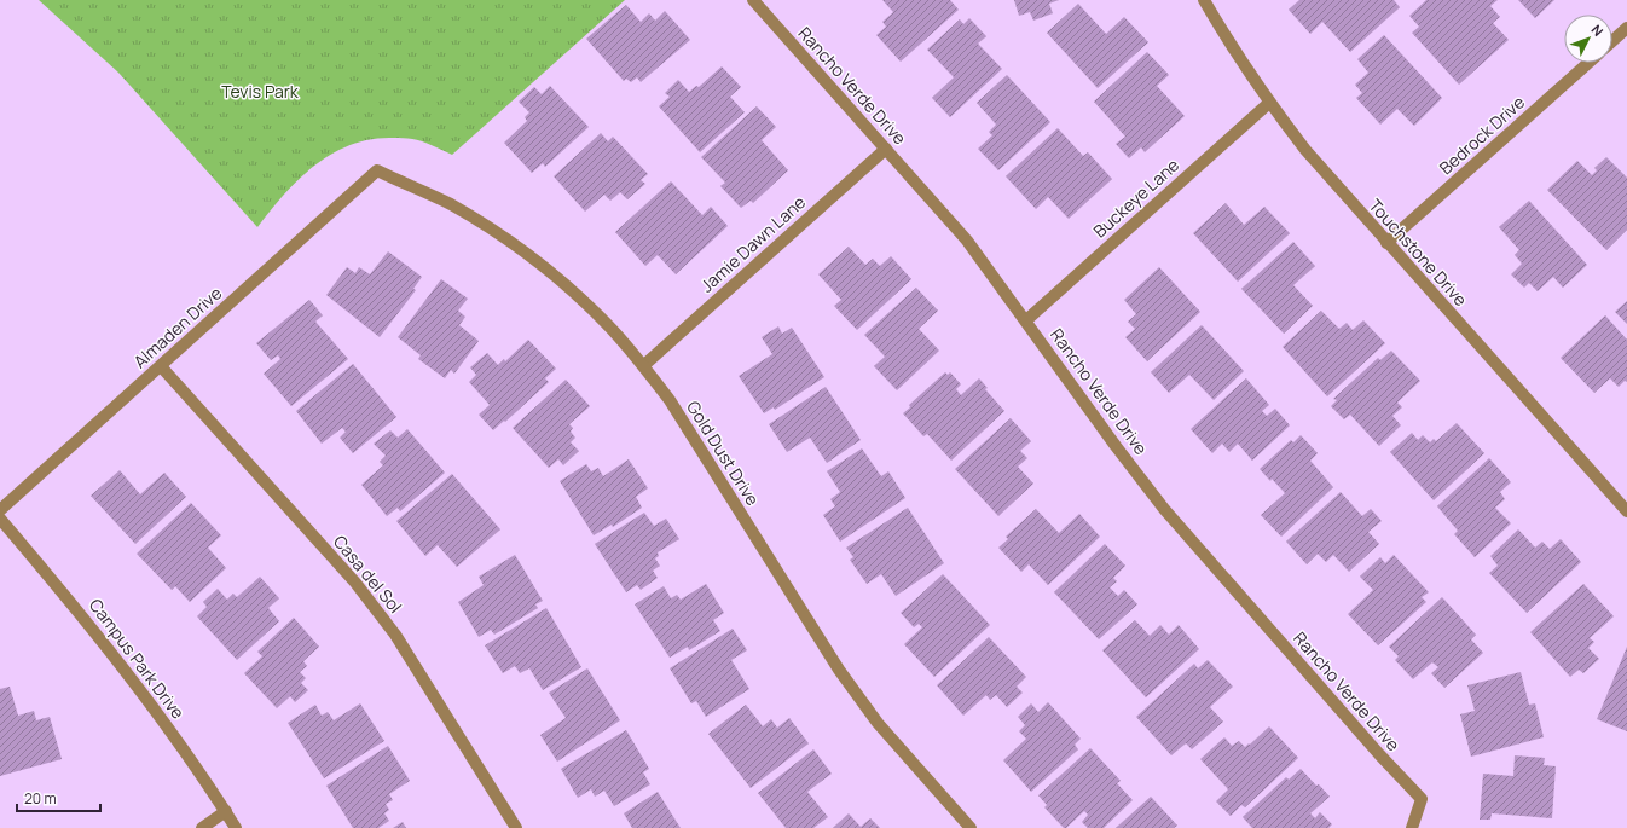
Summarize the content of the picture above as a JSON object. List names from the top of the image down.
{
  "streets": {
    "street": [
      "Rancho Verde Drive",
      "Bedrock Drive",
      "Buckeye Lane",
      "Jamie Dawn Lane",
      "Touchstone Drive",
      "Almaden Drive",
      "Gold Dust Drive",
      "Casa del Sol",
      "Campus Park Drive"
    ]
  },
  "crossings": [
    ["Rancho Verde Drive", "Buckeye Lane"],
    ["Rancho Verde Drive", "Jamie Dawn Lane"],
    ["Bedrock Drive", "Touchstone Drive"],
    ["Buckeye Lane", "Touchstone Drive"],
    ["Jamie Dawn Lane", "Gold Dust Drive"],
    ["Almaden Drive", "Gold Dust Drive"],
    ["Almaden Drive", "Casa del Sol"]
  ],
  "parks": ["Tevis Park"],
  "scale_bar": "20 m",
  "north": "top right"
}
